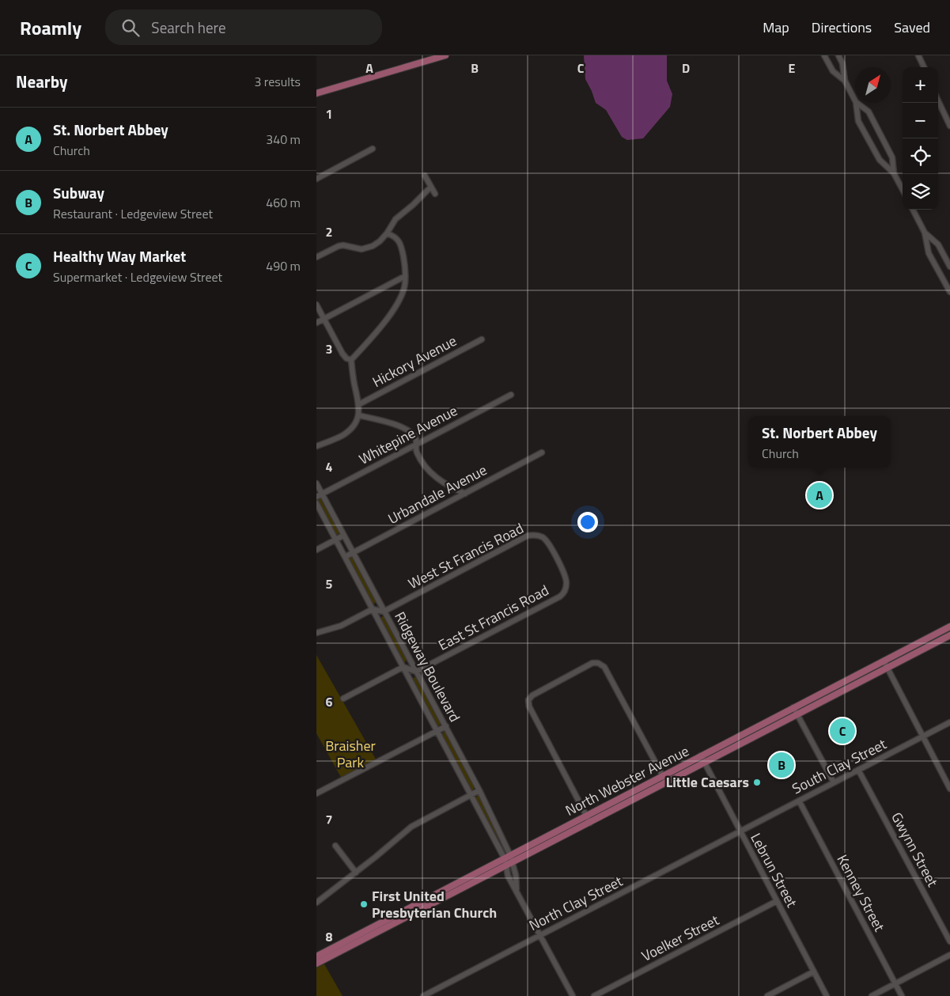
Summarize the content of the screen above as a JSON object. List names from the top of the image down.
{
  "streets": {
    "main road": ["North Webster Avenue"],
    "street": [
      "Hickory Avenue",
      "Whitepine Avenue",
      "Urbandale Avenue",
      "West St Francis Road",
      "East St Francis Road",
      "Ridgeway Boulevard",
      "South Clay Street",
      "Gwynn Street",
      "Lebrun Street",
      "Kenney Street",
      "North Clay Street",
      "Voelker Street"
    ]
  },
  "crossings": [
    ["Whitepine Avenue", "Ridgeway Boulevard"],
    ["Urbandale Avenue", "Ridgeway Boulevard"],
    ["West St Francis Road", "East St Francis Road"],
    ["West St Francis Road", "Ridgeway Boulevard"],
    ["East St Francis Road", "Ridgeway Boulevard"],
    ["Ridgeway Boulevard", "North Webster Avenue"],
    ["Ridgeway Boulevard", "North Clay Street"],
    ["South Clay Street", "Gwynn Street"],
    ["South Clay Street", "Lebrun Street"],
    ["South Clay Street", "Kenney Street"],
    ["South Clay Street", "North Clay Street"],
    ["North Webster Avenue", "Lebrun Street"],
    ["Lebrun Street", "North Clay Street"],
    ["Lebrun Street", "Voelker Street"]
  ],
  "parks": ["Braisher Park"],
  "places": ["Little Caesars", "First United Presbyterian Church"],
  "north": "top right",
  "page": {
    "header": "Roamly",
    "search": "Search here",
    "nav": ["Map", "Directions", "Saved"],
    "heading": ["Nearby", "3 results"],
    "map_buttons": ["+", "−"],
    "list": [
      {
        "mark": "A",
        "name": "St. Norbert Abbey",
        "note": "Church",
        "value": "340 m"
      },
      {
        "mark": "B",
        "name": "Subway",
        "note": "Restaurant · Ledgeview Street",
        "value": "460 m"
      },
      {
        "mark": "C",
        "name": "Healthy Way Market",
        "note": "Supermarket · Ledgeview Street",
        "value": "490 m"
      }
    ],
    "popup": ["St. Norbert Abbey", "Church"],
    "pins": ["A", "C", "B"]
  },
  "grid": {
    "columns": [
      "A",
      "B",
      "C",
      "D",
      "E"
    ],
    "rows": [
      "1",
      "2",
      "3",
      "4",
      "5",
      "6",
      "7",
      "8"
    ]
  }
}
